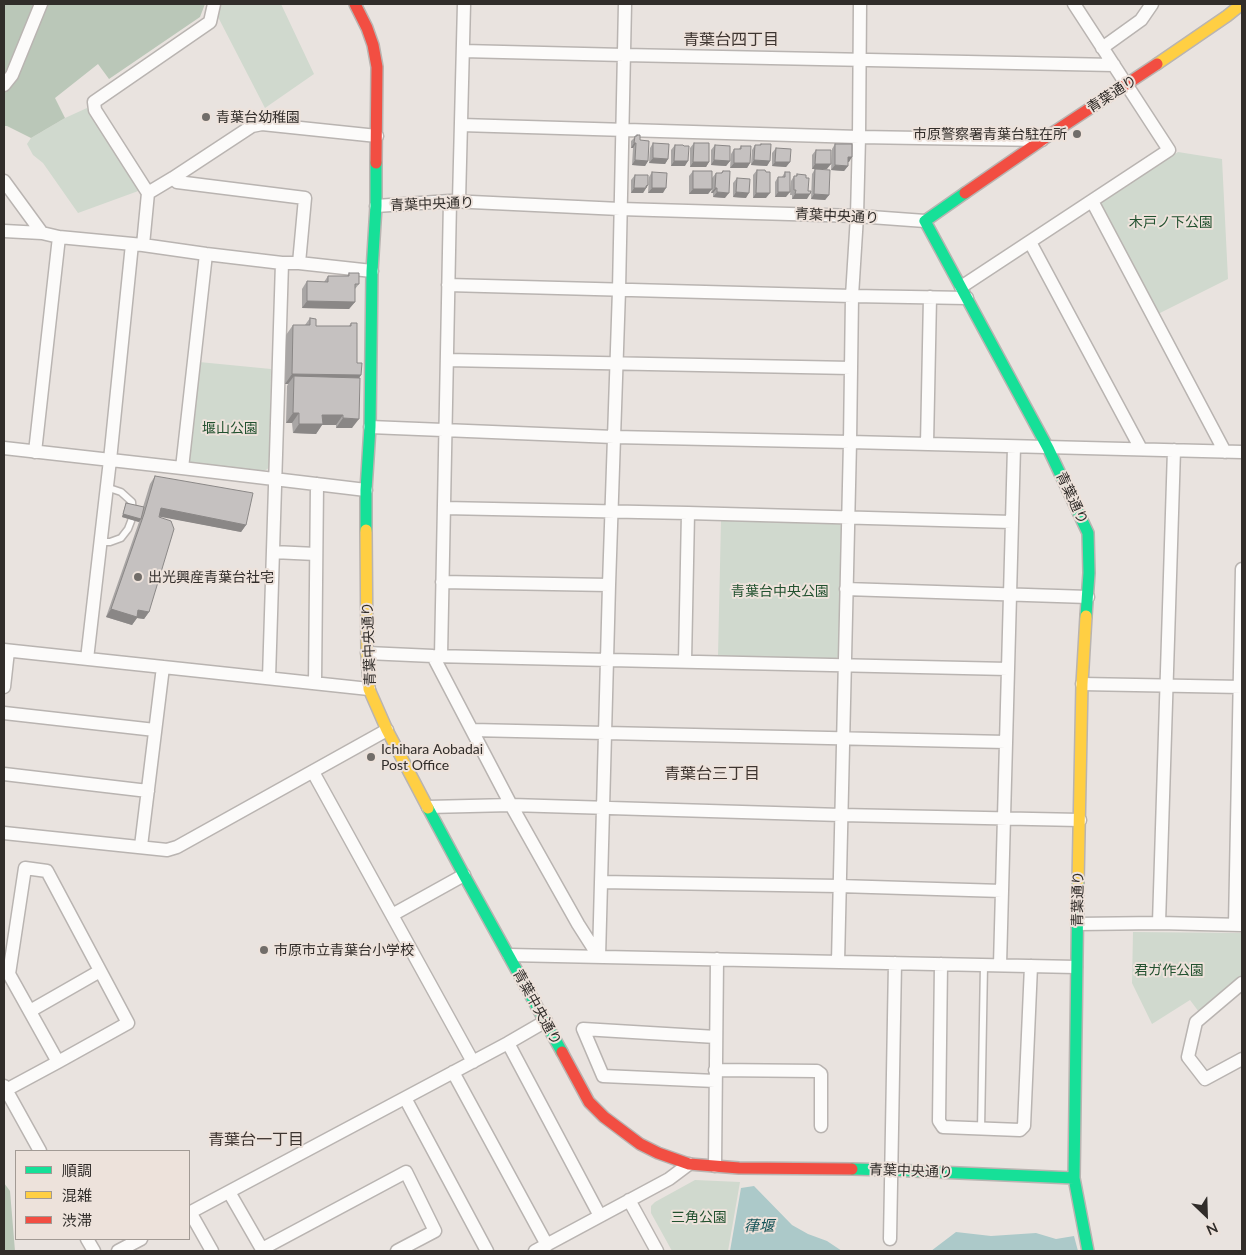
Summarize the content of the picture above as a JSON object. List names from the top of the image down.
{
  "streets": {
    "street": ["青葉通り", "青葉中央通り"]
  },
  "crossings": [
    ["青葉通り", "青葉中央通り"]
  ],
  "districts": ["青葉台四丁目", "青葉台三丁目", "青葉台一丁目"],
  "water": ["葎堰"],
  "parks": [
    "木戸ノ下公園",
    "堰山公園",
    "青葉台中央公園",
    "君ガ作公園",
    "三角公園"
  ],
  "places": [
    "青葉台幼稚園",
    "市原警察署青葉台駐在所",
    "出光興産青葉台社宅",
    "Ichihara Aobadai Post Office",
    "市原市立青葉台小学校"
  ],
  "legend": ["順調", "混雑", "渋滞"],
  "north": "bottom right"
}
